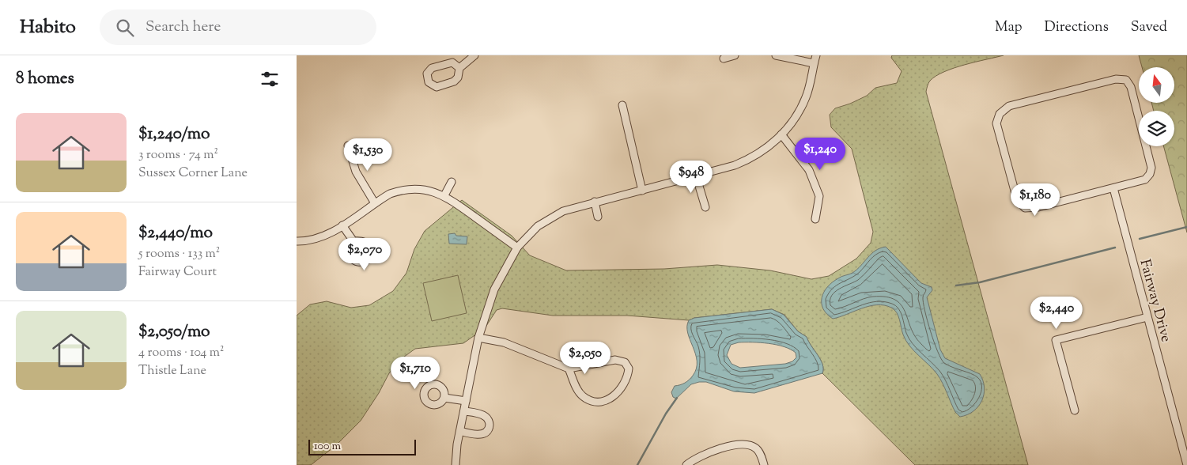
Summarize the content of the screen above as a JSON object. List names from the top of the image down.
{
  "streets": {
    "street": ["Fairway Drive"]
  },
  "scale_bar": "100 m",
  "north": "top",
  "page": {
    "header": "Habito",
    "search": "Search here",
    "nav": ["Map", "Directions", "Saved"],
    "heading": "8 homes",
    "list": [
      {
        "name": "$1,240/mo",
        "note": "3 rooms · 74 m² · Sussex Corner Lane"
      },
      {
        "name": "$2,440/mo",
        "note": "5 rooms · 133 m² · Fairway Court"
      },
      {
        "name": "$2,050/mo",
        "note": "4 rooms · 104 m² · Thistle Lane"
      }
    ],
    "price": [
      "$1,240",
      "$1,530",
      "$948",
      "$1,180",
      "$2,070",
      "$2,440",
      "$2,050",
      "$1,710"
    ],
    "scale": "100 m"
  }
}
